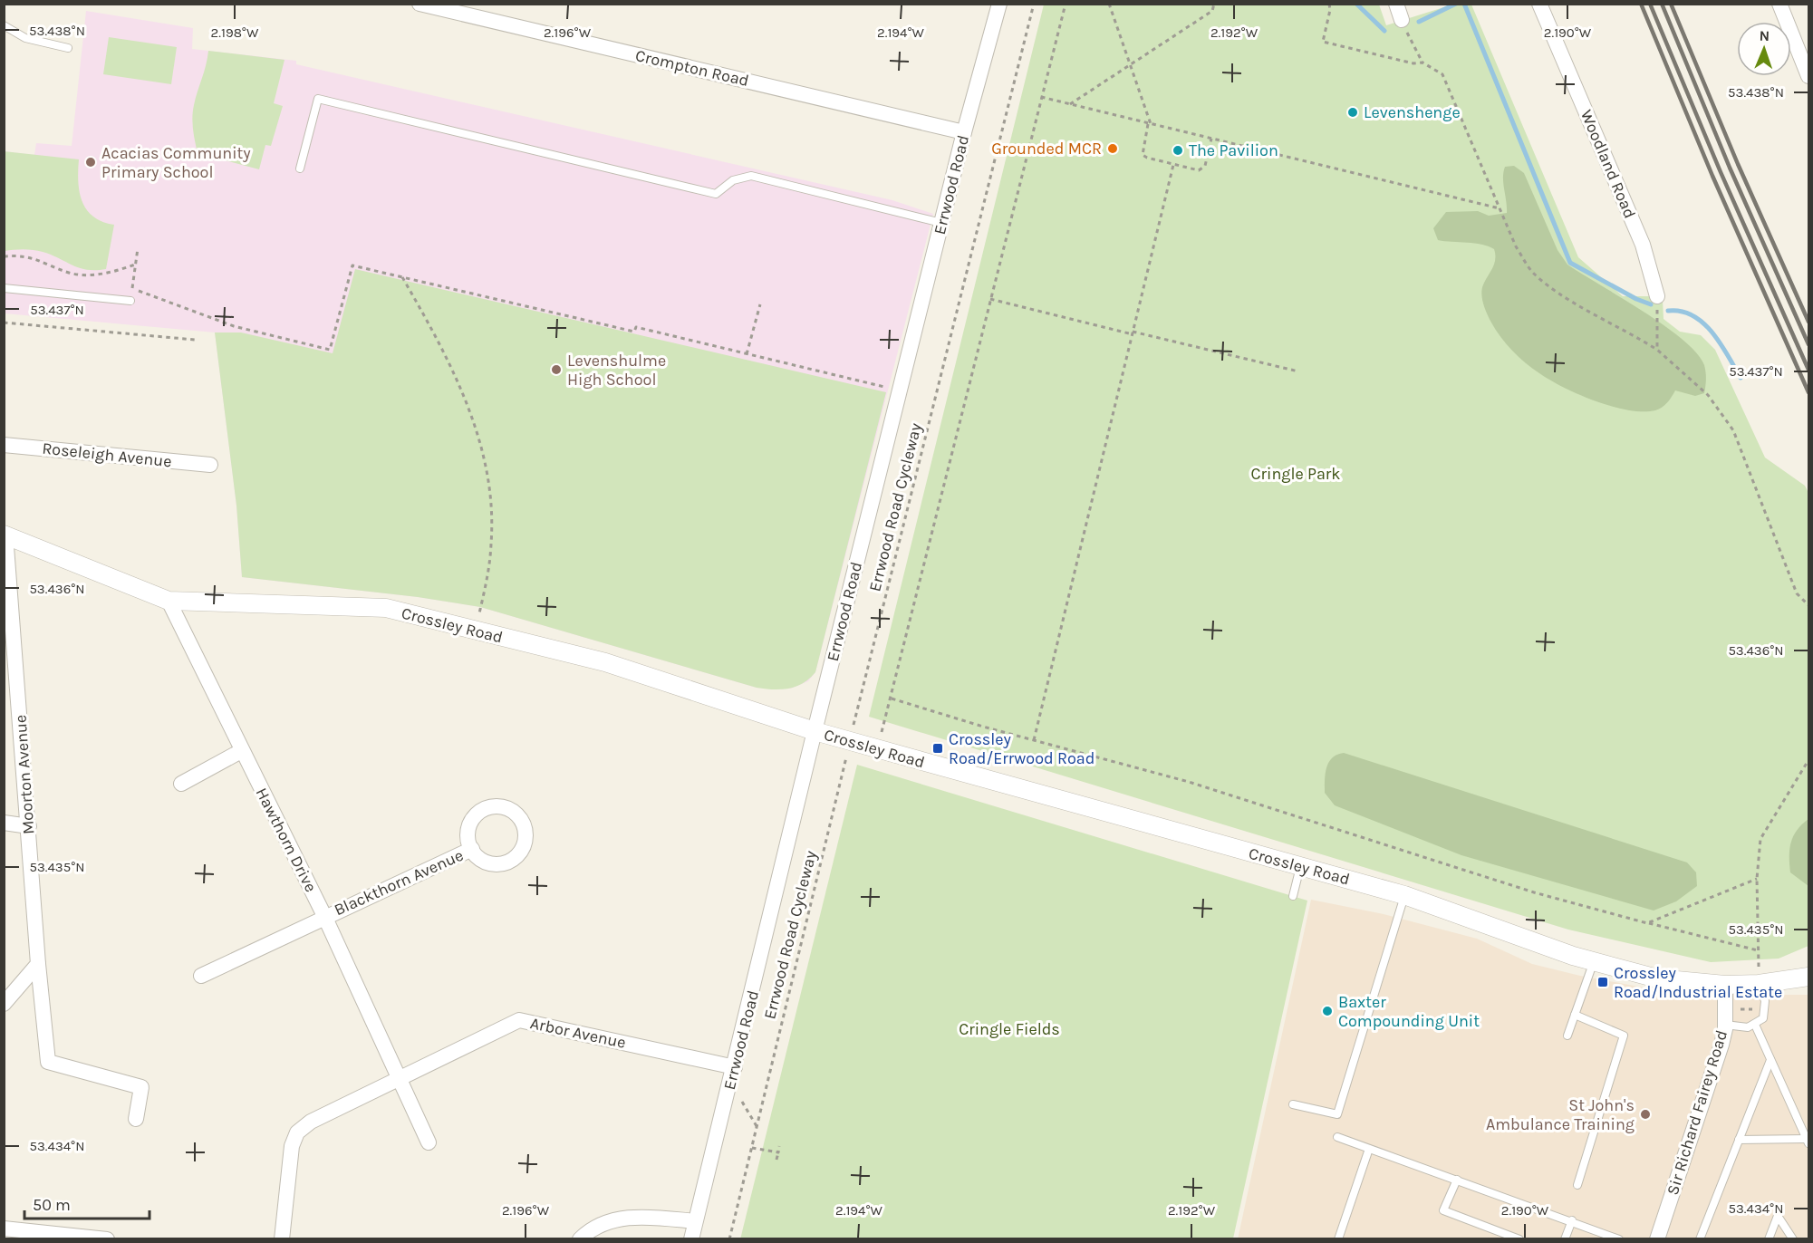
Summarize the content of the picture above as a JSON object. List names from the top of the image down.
{
  "streets": {
    "street": [
      "Crompton Road",
      "Woodland Road",
      "Errwood Road",
      "Roseleigh Avenue",
      "Crossley Road",
      "Moorton Avenue",
      "Hawthorn Drive",
      "Blackthorn Avenue",
      "Arbor Avenue",
      "Sir Richard Fairey Road"
    ],
    "path": ["Errwood Road Cycleway"]
  },
  "crossings": [
    ["Crompton Road", "Errwood Road"],
    ["Errwood Road", "Crossley Road"],
    ["Errwood Road", "Arbor Avenue"],
    ["Errwood Road Cycleway", "Crossley Road"],
    ["Crossley Road", "Moorton Avenue"],
    ["Crossley Road", "Hawthorn Drive"],
    ["Crossley Road", "Sir Richard Fairey Road"],
    ["Hawthorn Drive", "Blackthorn Avenue"],
    ["Hawthorn Drive", "Arbor Avenue"]
  ],
  "parks": ["Cringle Park", "Cringle Fields"],
  "places": {
    "other": [
      "Levenshenge",
      "Grounded MCR",
      "The Pavilion",
      "Acacias Community Primary School",
      "Levenshulme High School",
      "Baxter Compounding Unit",
      "St John's Ambulance Training"
    ],
    "transit": ["Crossley Road/Errwood Road", "Crossley Road/Industrial Estate"]
  },
  "scale_bar": "50 m",
  "north": "top",
  "coordinates": [
    "53.438°N",
    "2.198°W",
    "2.196°W",
    "2.194°W",
    "2.192°W",
    "2.190°W",
    "53.437°N",
    "53.436°N",
    "53.435°N",
    "53.434°N"
  ]
}
